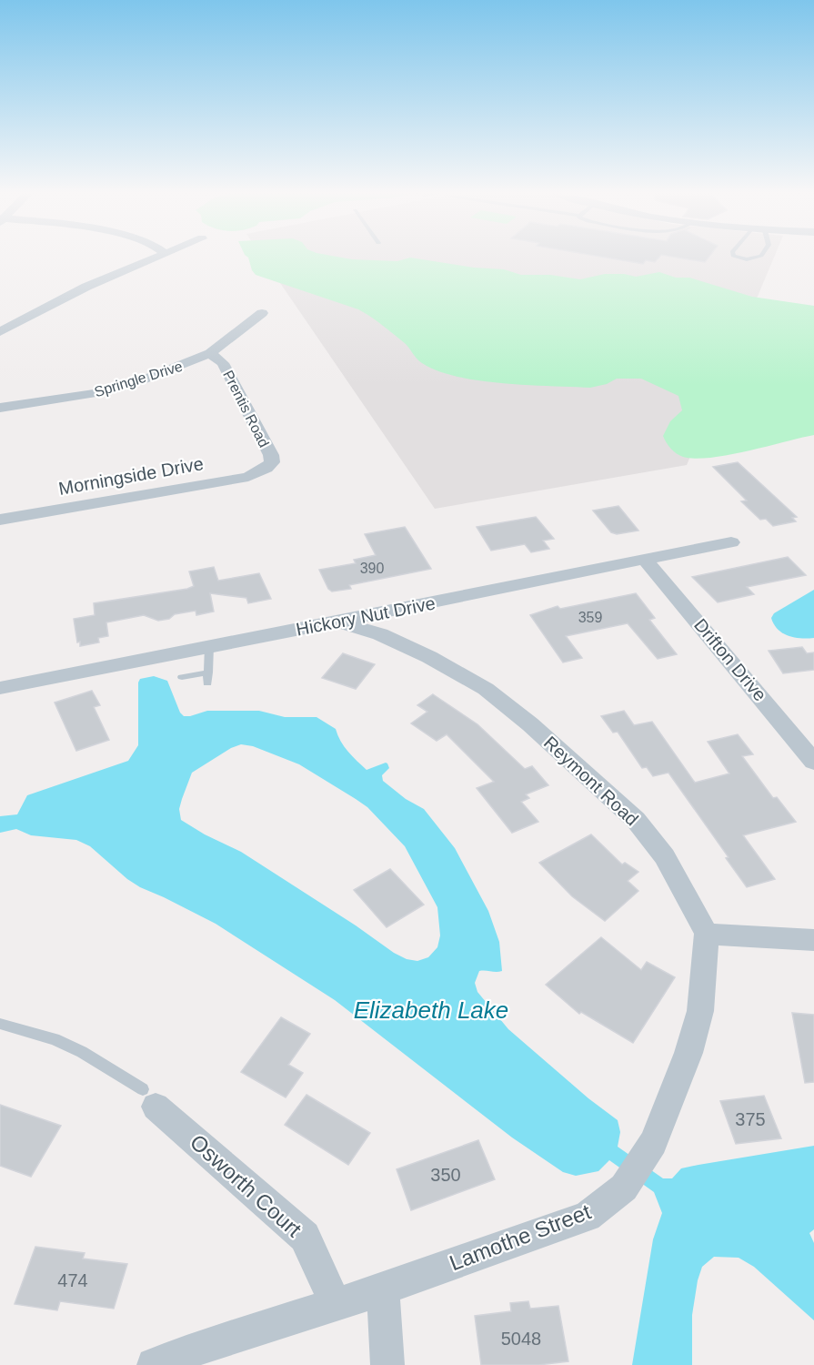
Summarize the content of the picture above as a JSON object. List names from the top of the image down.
{
  "streets": {
    "street": [
      "Springle Drive",
      "Prentis Road",
      "Morningside Drive",
      "Hickory Nut Drive",
      "Drifton Drive",
      "Reymont Road",
      "Osworth Court",
      "Lamothe Street"
    ]
  },
  "crossings": [
    ["Springle Drive", "Prentis Road"],
    ["Prentis Road", "Morningside Drive"],
    ["Hickory Nut Drive", "Drifton Drive"],
    ["Hickory Nut Drive", "Reymont Road"],
    ["Reymont Road", "Lamothe Street"],
    ["Osworth Court", "Lamothe Street"]
  ],
  "water": ["Elizabeth Lake"],
  "house_numbers": [
    "390",
    "359",
    "375",
    "350",
    "474",
    "5048"
  ]
}
